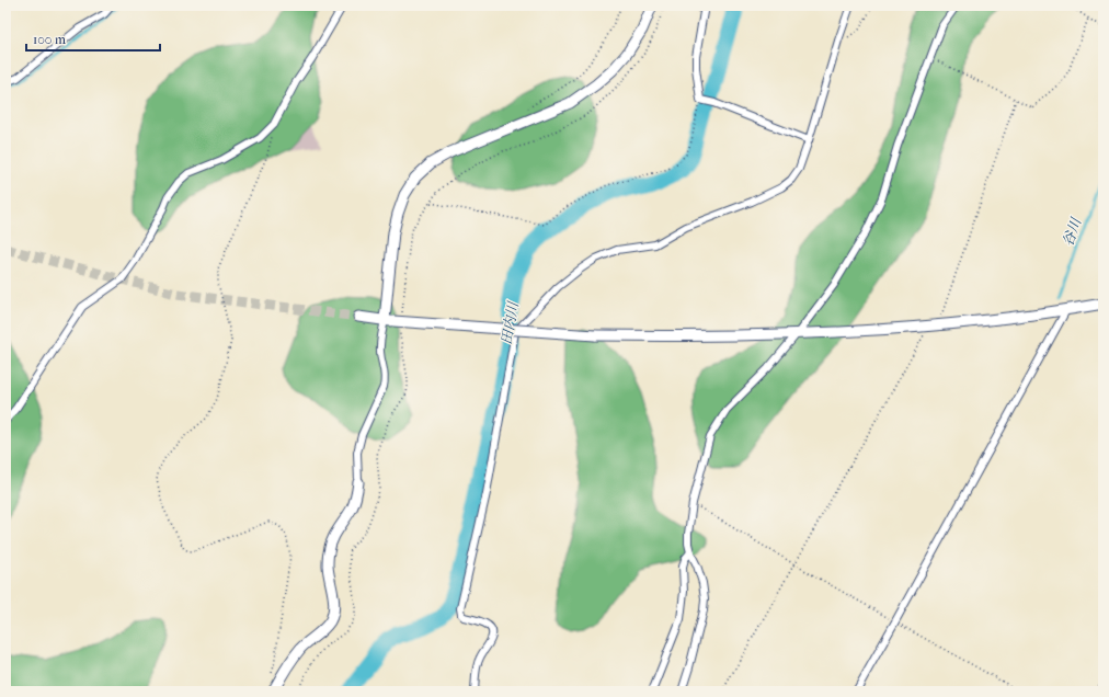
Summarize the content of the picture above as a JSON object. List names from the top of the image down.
{
  "water": ["谷川", "田内川"],
  "scale_bar": "100 m"
}
